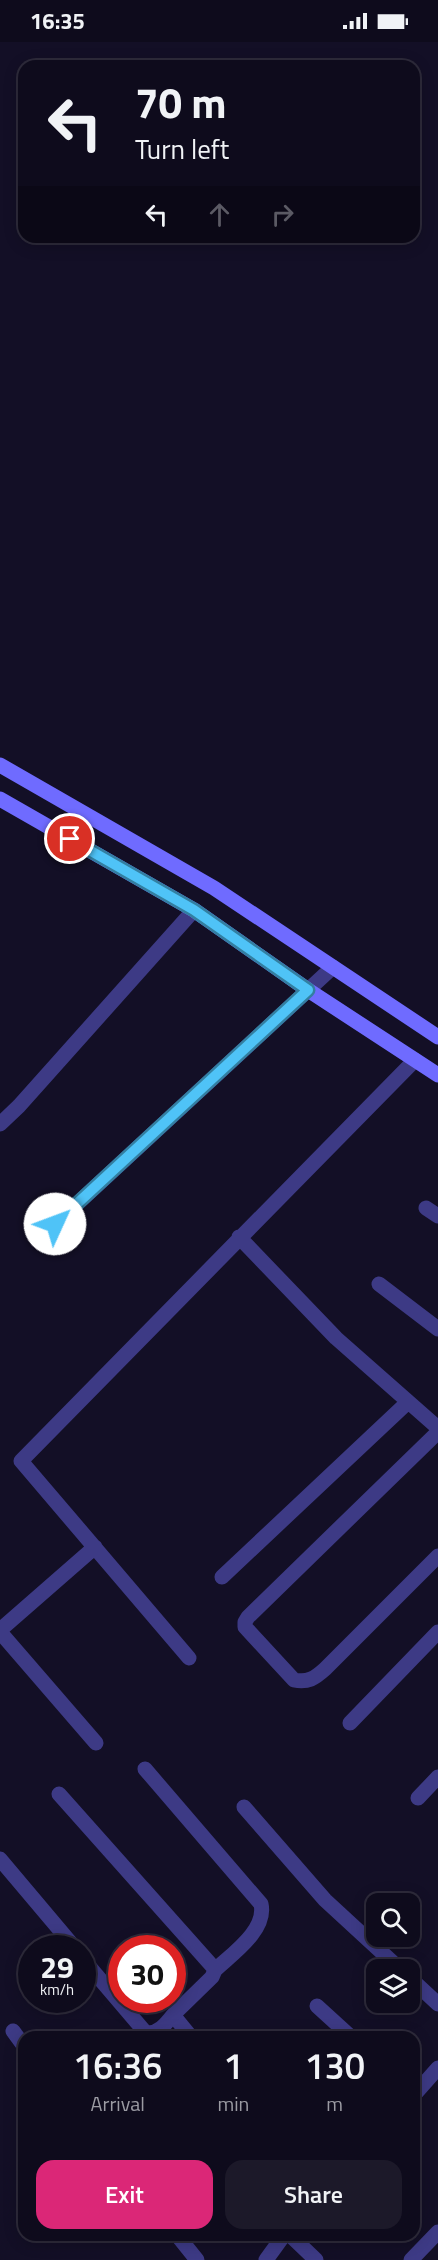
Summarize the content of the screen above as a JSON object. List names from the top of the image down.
{
  "page": {
    "status": "16:35",
    "turn": ["70 m", "Turn left"],
    "speed": "29 km/h",
    "limit": "30",
    "eta": [
      "16:36",
      "Arrival",
      "1",
      "min",
      "130",
      "m"
    ],
    "buttons": ["Exit", "Share"]
  }
}
